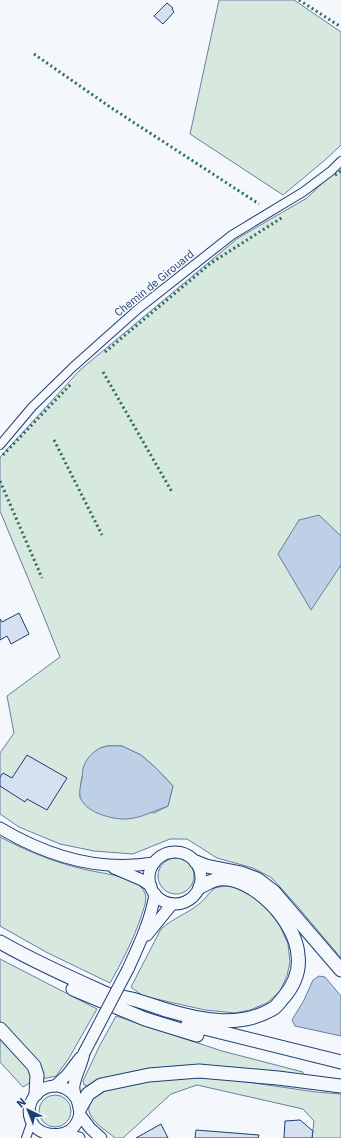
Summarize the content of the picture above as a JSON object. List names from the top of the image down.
{
  "streets": {
    "street": ["Chemin de Girouard"]
  },
  "north": "top left"
}
